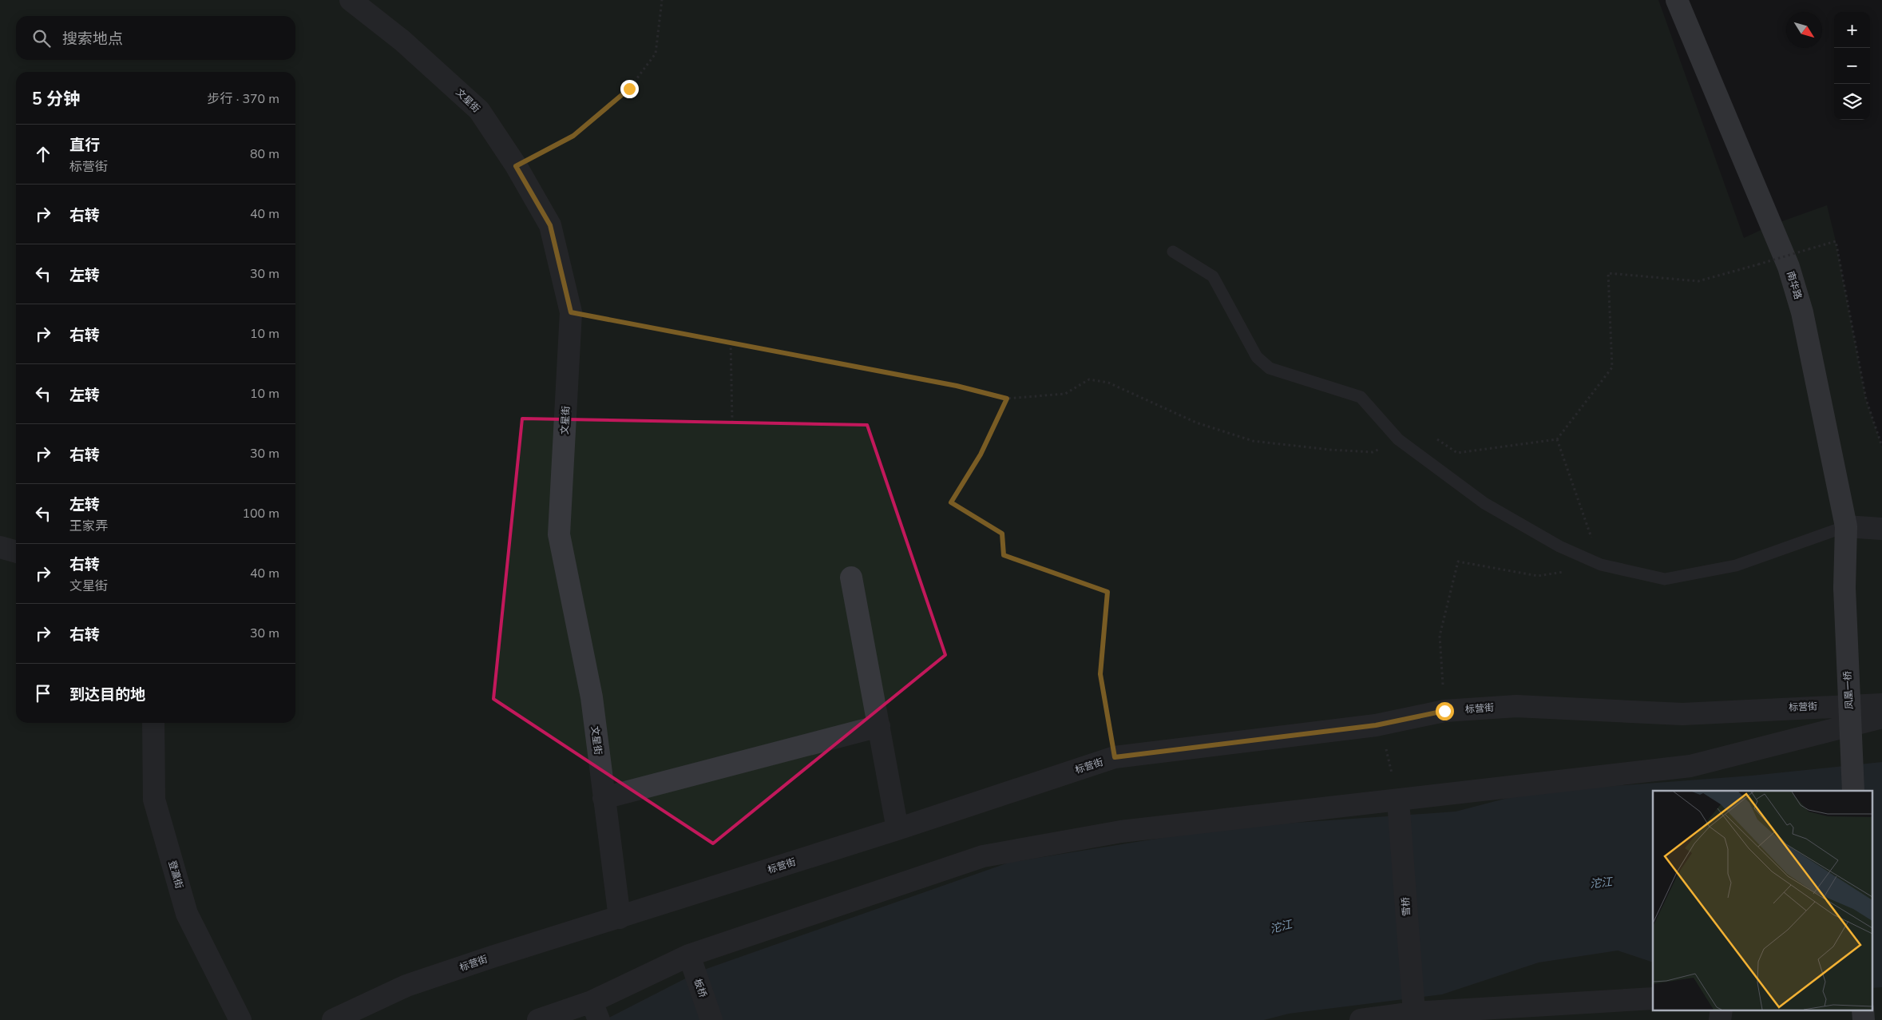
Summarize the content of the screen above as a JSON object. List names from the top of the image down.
{
  "streets": {
    "main road": ["南华路", "凤凰一桥"],
    "street": [
      "文星街",
      "标营街",
      "登瀛街",
      "雪桥",
      "板桥"
    ]
  },
  "crossings": [
    ["文星街", "标营街"],
    ["南华路", "凤凰一桥"]
  ],
  "water": ["沱江"],
  "north": "bottom right",
  "page": {
    "map_buttons": ["+", "−"],
    "search": "搜索地点",
    "heading": ["5 分钟", "步行 · 370 m"],
    "list": [
      ["直行", "标营街", "80 m"],
      ["右转", "40 m"],
      ["左转", "30 m"],
      ["右转", "10 m"],
      ["左转", "10 m"],
      ["右转", "30 m"],
      ["左转", "王家弄", "100 m"],
      ["右转", "文星街", "40 m"],
      ["右转", "30 m"],
      "到达目的地"
    ]
  }
}
